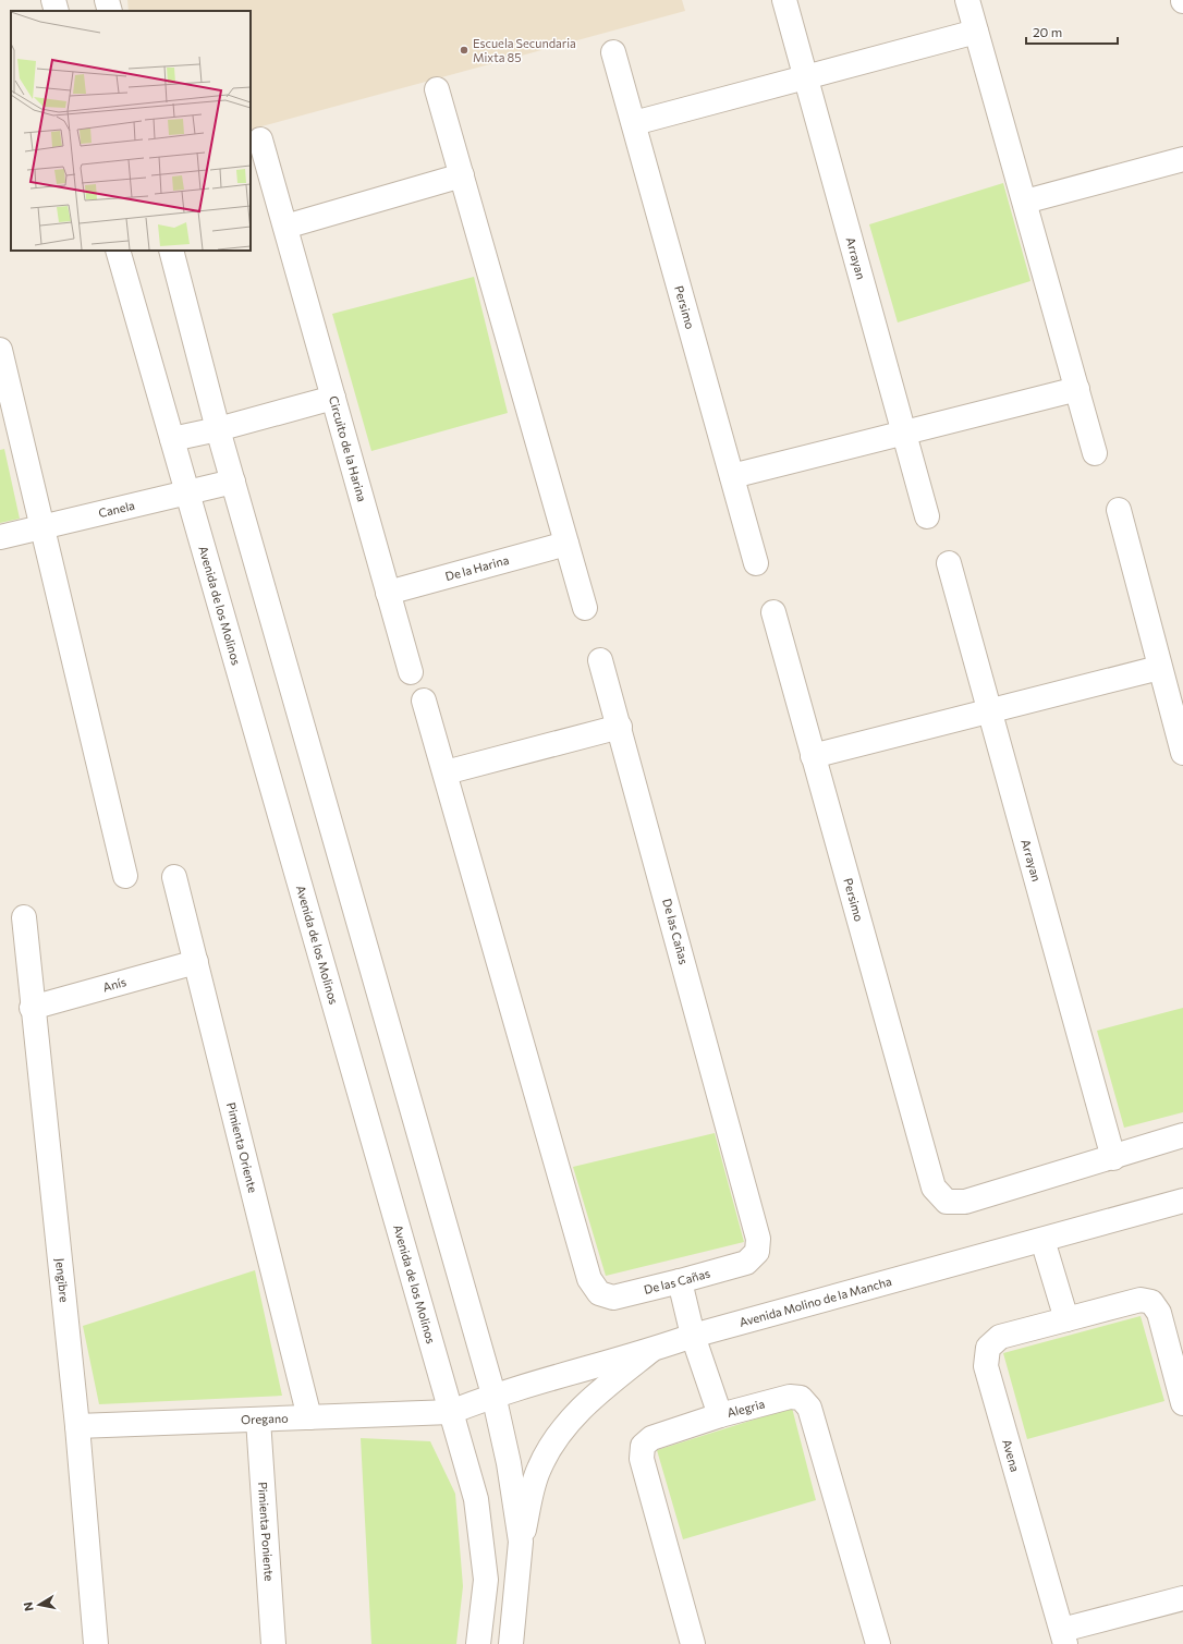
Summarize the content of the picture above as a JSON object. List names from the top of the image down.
{
  "streets": {
    "street": [
      "Arrayan",
      "Persimo",
      "Circuito de la Harina",
      "Canela",
      "De la Harina",
      "Avenida de los Molinos",
      "De las Cañas",
      "Anís",
      "Pimienta Oriente",
      "Jengibre",
      "Avenida Molino de la Mancha",
      "Alegria",
      "Oregano",
      "Avena",
      "Pimienta Poniente"
    ]
  },
  "crossings": [
    ["Arrayan", "Persimo"],
    ["Circuito de la Harina", "De la Harina"],
    ["Canela", "Avenida de los Molinos"],
    ["Avenida de los Molinos", "Avenida Molino de la Mancha"],
    ["Avenida de los Molinos", "Oregano"],
    ["Anís", "Pimienta Oriente"],
    ["Anís", "Jengibre"],
    ["Pimienta Oriente", "Oregano"],
    ["Jengibre", "Oregano"],
    ["Avenida Molino de la Mancha", "Oregano"],
    ["Oregano", "Pimienta Poniente"]
  ],
  "places": ["Escuela Secundaria Mixta 85"],
  "scale_bar": "20 m",
  "north": "left"
}
